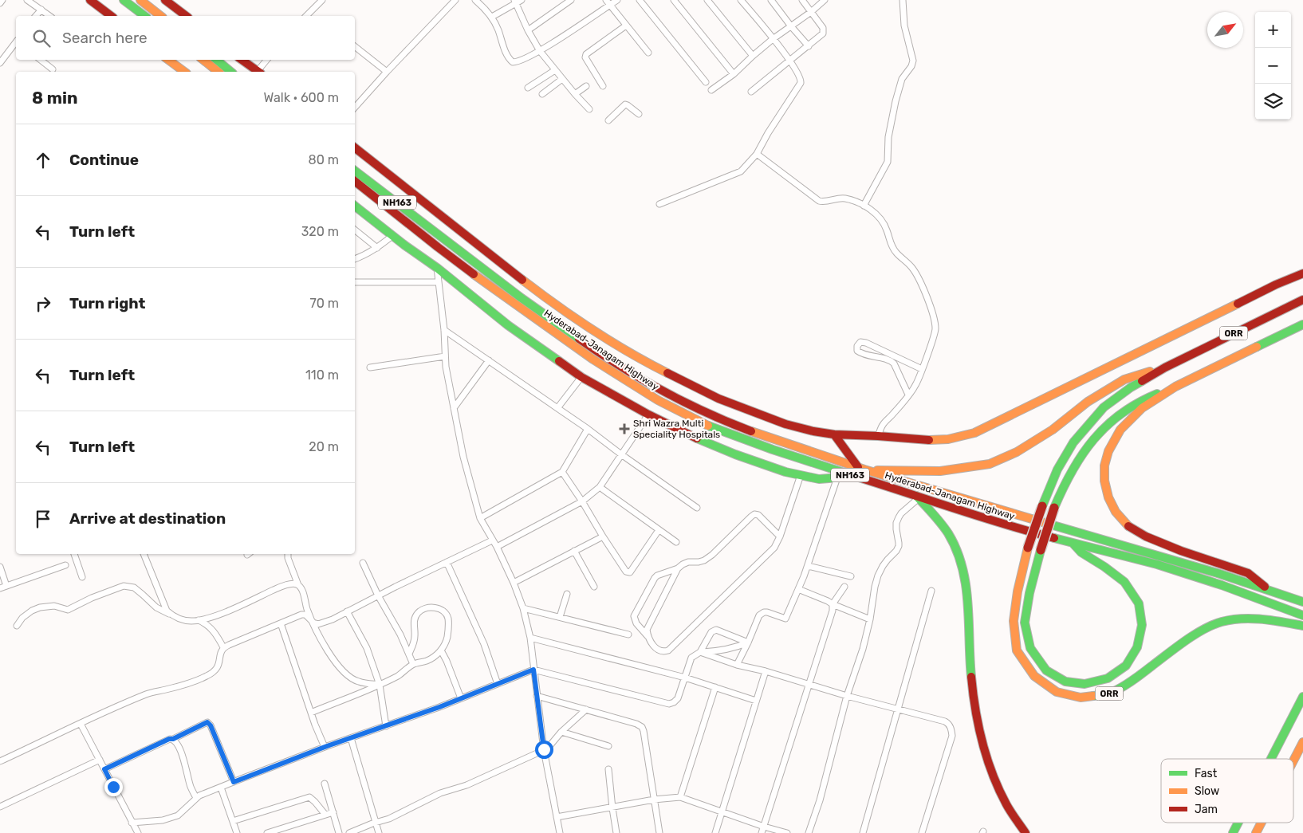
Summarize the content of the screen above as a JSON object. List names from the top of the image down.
{
  "streets": {
    "main road": ["NH163", "ORR", "Hyderabad-Janagam Highway"]
  },
  "crossings": [
    ["ORR", "Hyderabad-Janagam Highway"]
  ],
  "places": {
    "health": ["Shri Wazra Multi Speciality Hospitals"]
  },
  "legend": ["Fast", "Slow", "Jam"],
  "north": "top right",
  "page": {
    "map_buttons": ["+", "−"],
    "search": "Search here",
    "heading": ["8 min", "Walk · 600 m"],
    "list": [
      ["Continue", "80 m"],
      ["Turn left", "320 m"],
      ["Turn right", "70 m"],
      ["Turn left", "110 m"],
      ["Turn left", "20 m"],
      "Arrive at destination"
    ]
  }
}
